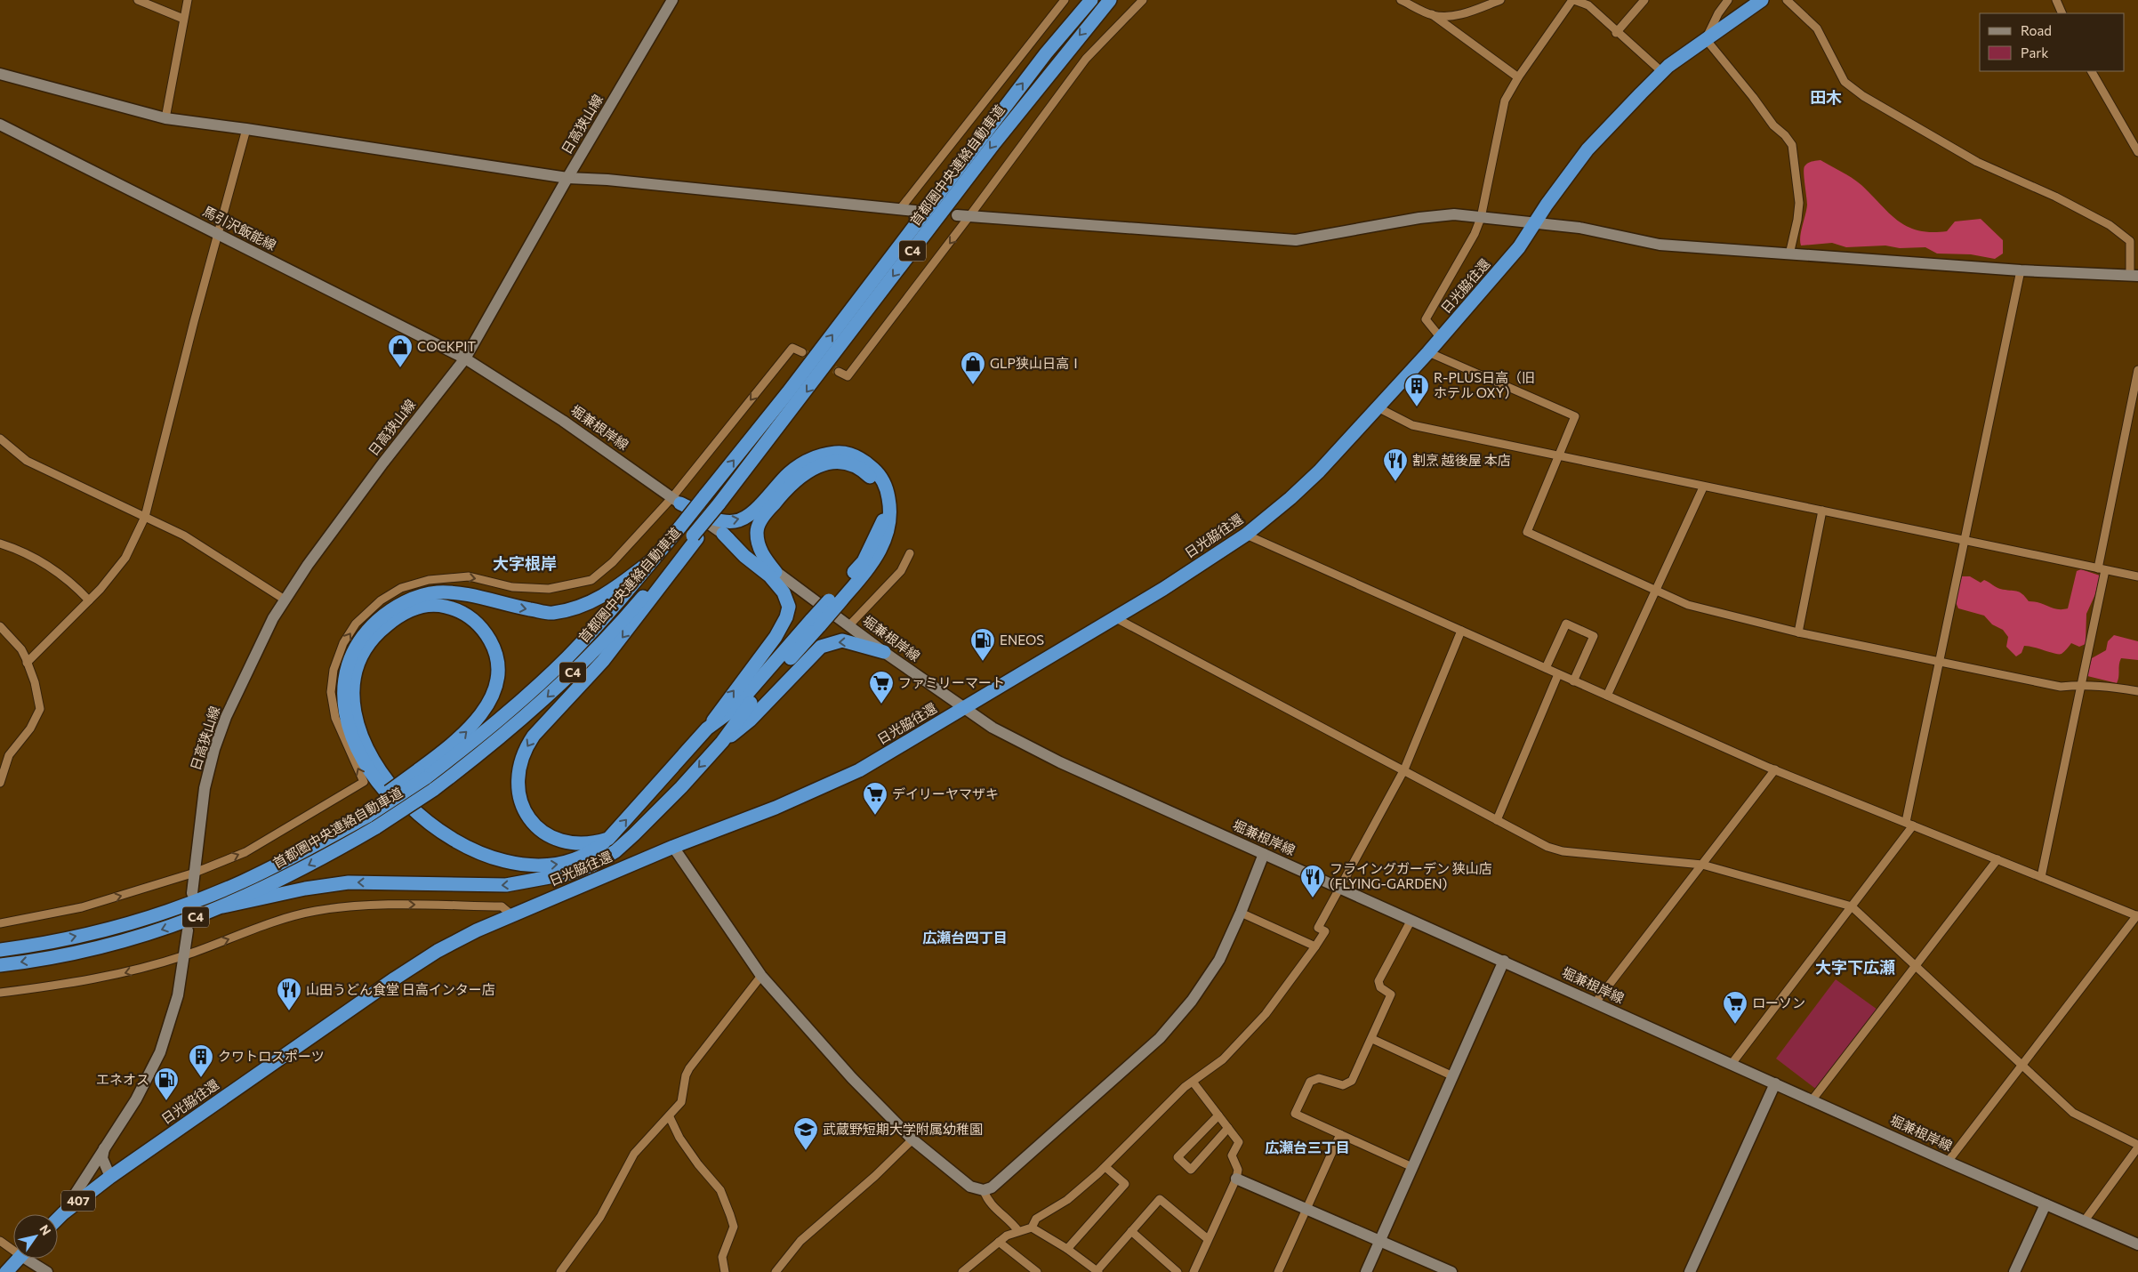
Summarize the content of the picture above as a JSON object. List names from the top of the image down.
{
  "streets": {
    "highway": [
      "首都圏中央連絡自動車道",
      "C4",
      "日光脇往還",
      "407"
    ],
    "street": ["日高狭山線", "馬引沢飯能線", "堀兼根岸線"]
  },
  "crossings": [
    ["日高狭山線", "馬引沢飯能線"],
    ["日高狭山線", "堀兼根岸線"],
    ["馬引沢飯能線", "堀兼根岸線"],
    ["日光脇往還", "堀兼根岸線"]
  ],
  "districts": [
    "田木",
    "大字根岸",
    "広瀬台四丁目",
    "大字下広瀬",
    "広瀬台三丁目"
  ],
  "places": {
    "shop": ["COCKPIT", "GLP狭山日高Ⅰ"],
    "building": ["R-PLUS日高（旧 ホテル OXY）", "クワトロスポーツ"],
    "restaurant": ["割烹 越後屋 本店", "フライングガーデン 狭山店 (FLYING-GARDEN)", "山田うどん食堂 日高インター店"],
    "fuel station": ["ENEOS", "エネオス"],
    "supermarket": ["ファミリーマート", "デイリーヤマザキ", "ローソン"],
    "school or university": ["武蔵野短期大学附属幼稚園"]
  },
  "legend": ["Road", "Park"],
  "north": "top right"
}
